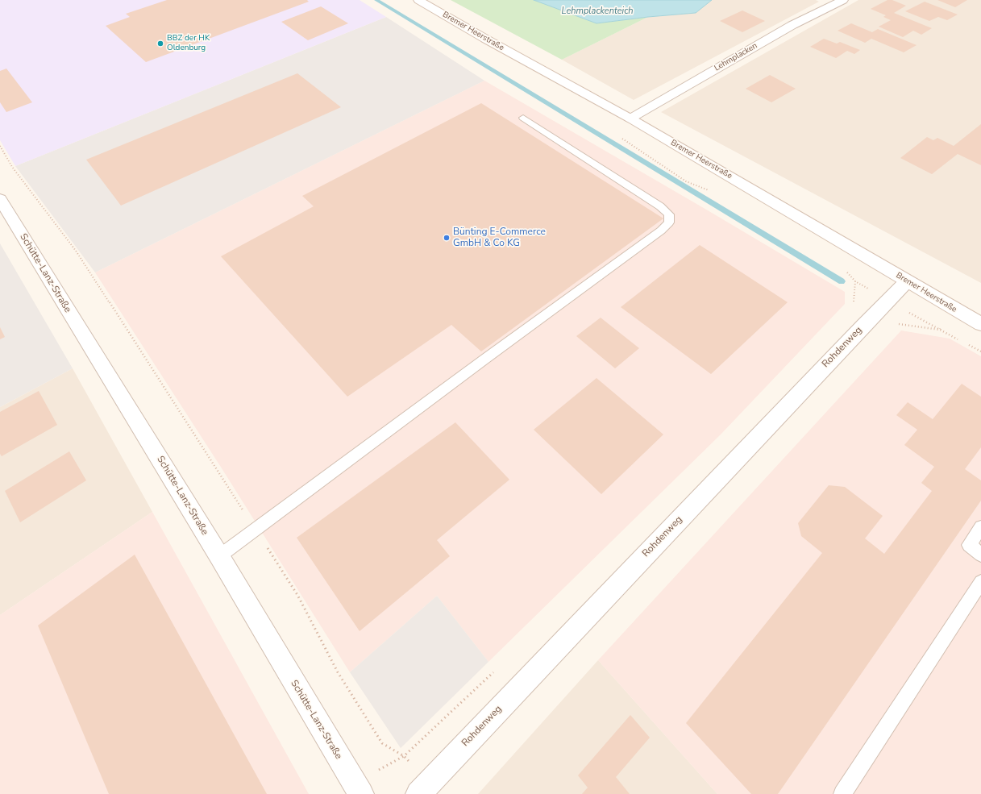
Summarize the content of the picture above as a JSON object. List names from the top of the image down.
{
  "streets": {
    "street": [
      "Bremer Heerstraße",
      "Lehmplacken",
      "Schütte-Lanz-Straße",
      "Rohdenweg"
    ]
  },
  "crossings": [
    ["Bremer Heerstraße", "Lehmplacken"],
    ["Bremer Heerstraße", "Rohdenweg"]
  ],
  "water": ["Lehmplackenteich"],
  "places": ["BBZ der HK Oldenburg", "Bünting E-Commerce GmbH & Co KG"]
}
